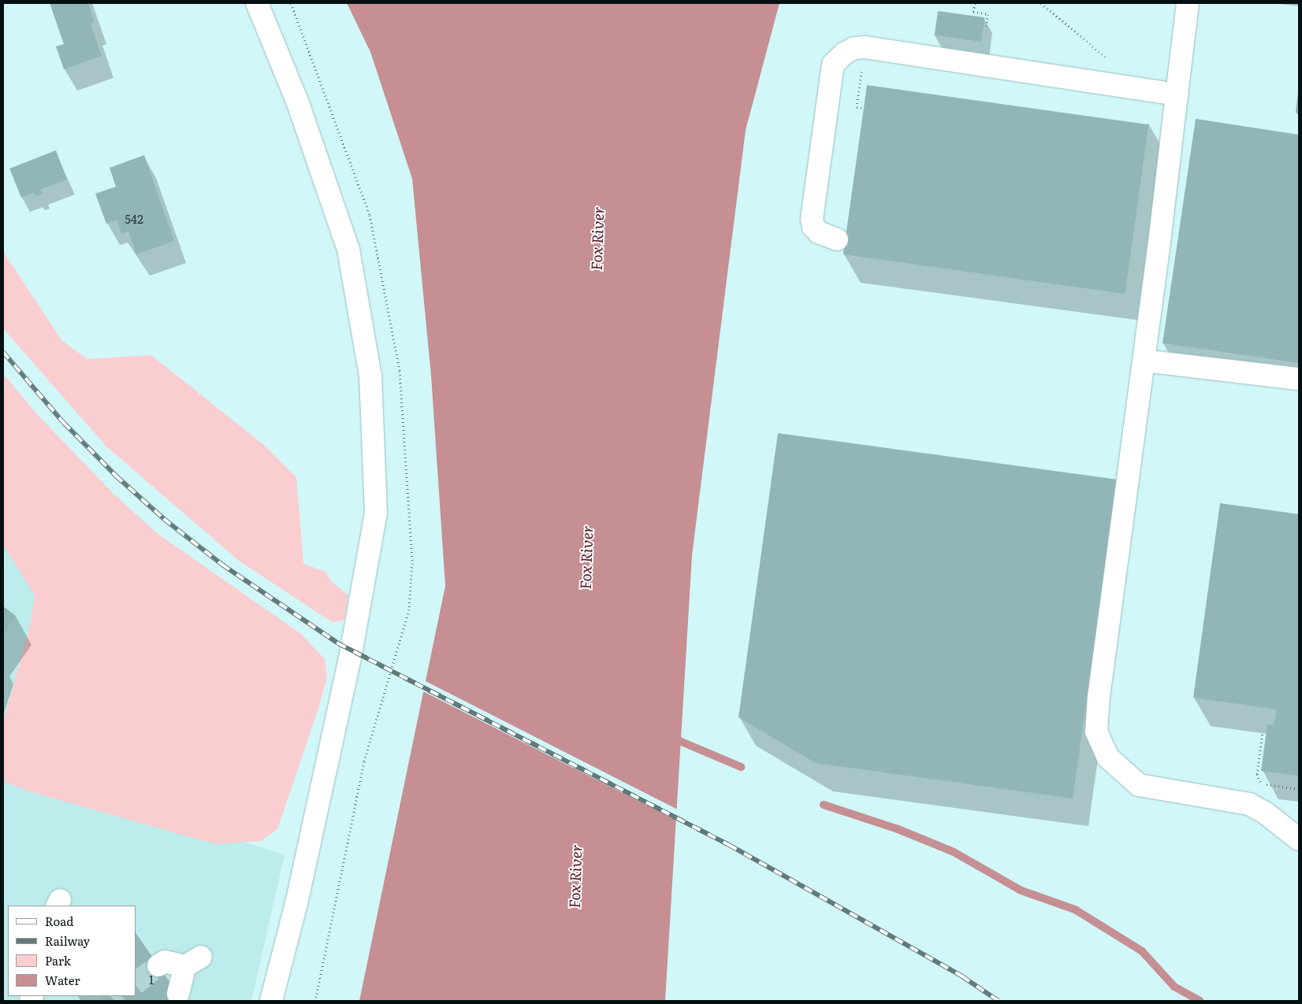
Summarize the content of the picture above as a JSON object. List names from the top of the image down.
{
  "water": ["Fox River"],
  "house_numbers": ["542", "1"],
  "legend": [
    "Road",
    "Railway",
    "Park",
    "Water"
  ]
}
